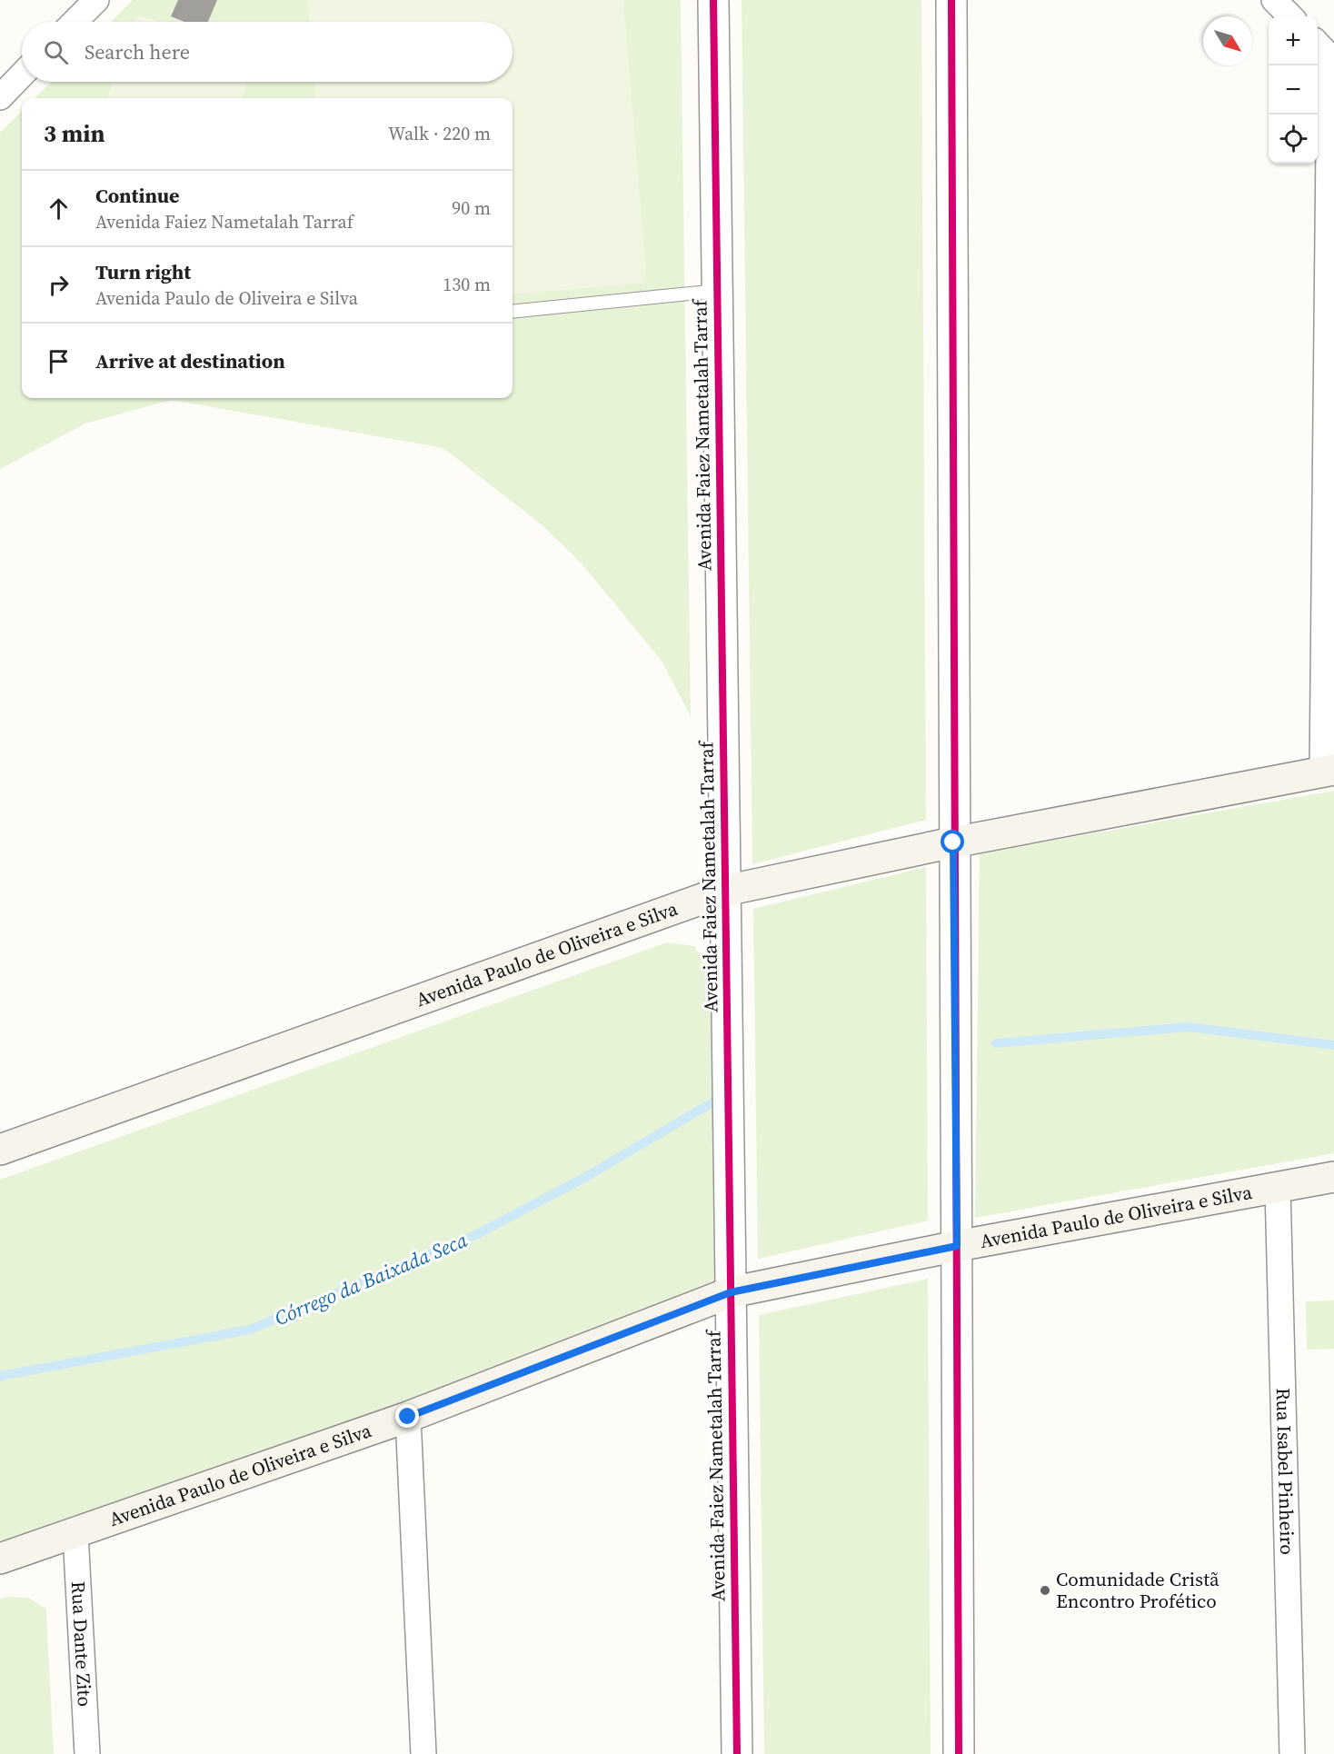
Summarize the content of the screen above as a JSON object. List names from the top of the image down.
{
  "streets": {
    "main road": ["Avenida Paulo de Oliveira e Silva"],
    "street": ["Avenida Faiez Nametalah Tarraf", "Rua Isabel Pinheiro", "Rua Dante Zito"]
  },
  "crossings": [
    ["Avenida Faiez Nametalah Tarraf", "Avenida Paulo de Oliveira e Silva"],
    ["Avenida Paulo de Oliveira e Silva", "Rua Isabel Pinheiro"],
    ["Avenida Paulo de Oliveira e Silva", "Rua Dante Zito"]
  ],
  "water": ["Córrego da Baixada Seca"],
  "places": ["Comunidade Cristã Encontro Profético"],
  "north": "bottom right",
  "page": {
    "map_buttons": ["+", "−"],
    "search": "Search here",
    "heading": ["3 min", "Walk · 220 m"],
    "list": [
      ["Continue", "Avenida Faiez Nametalah Tarraf", "90 m"],
      ["Turn right", "Avenida Paulo de Oliveira e Silva", "130 m"],
      "Arrive at destination"
    ]
  }
}
